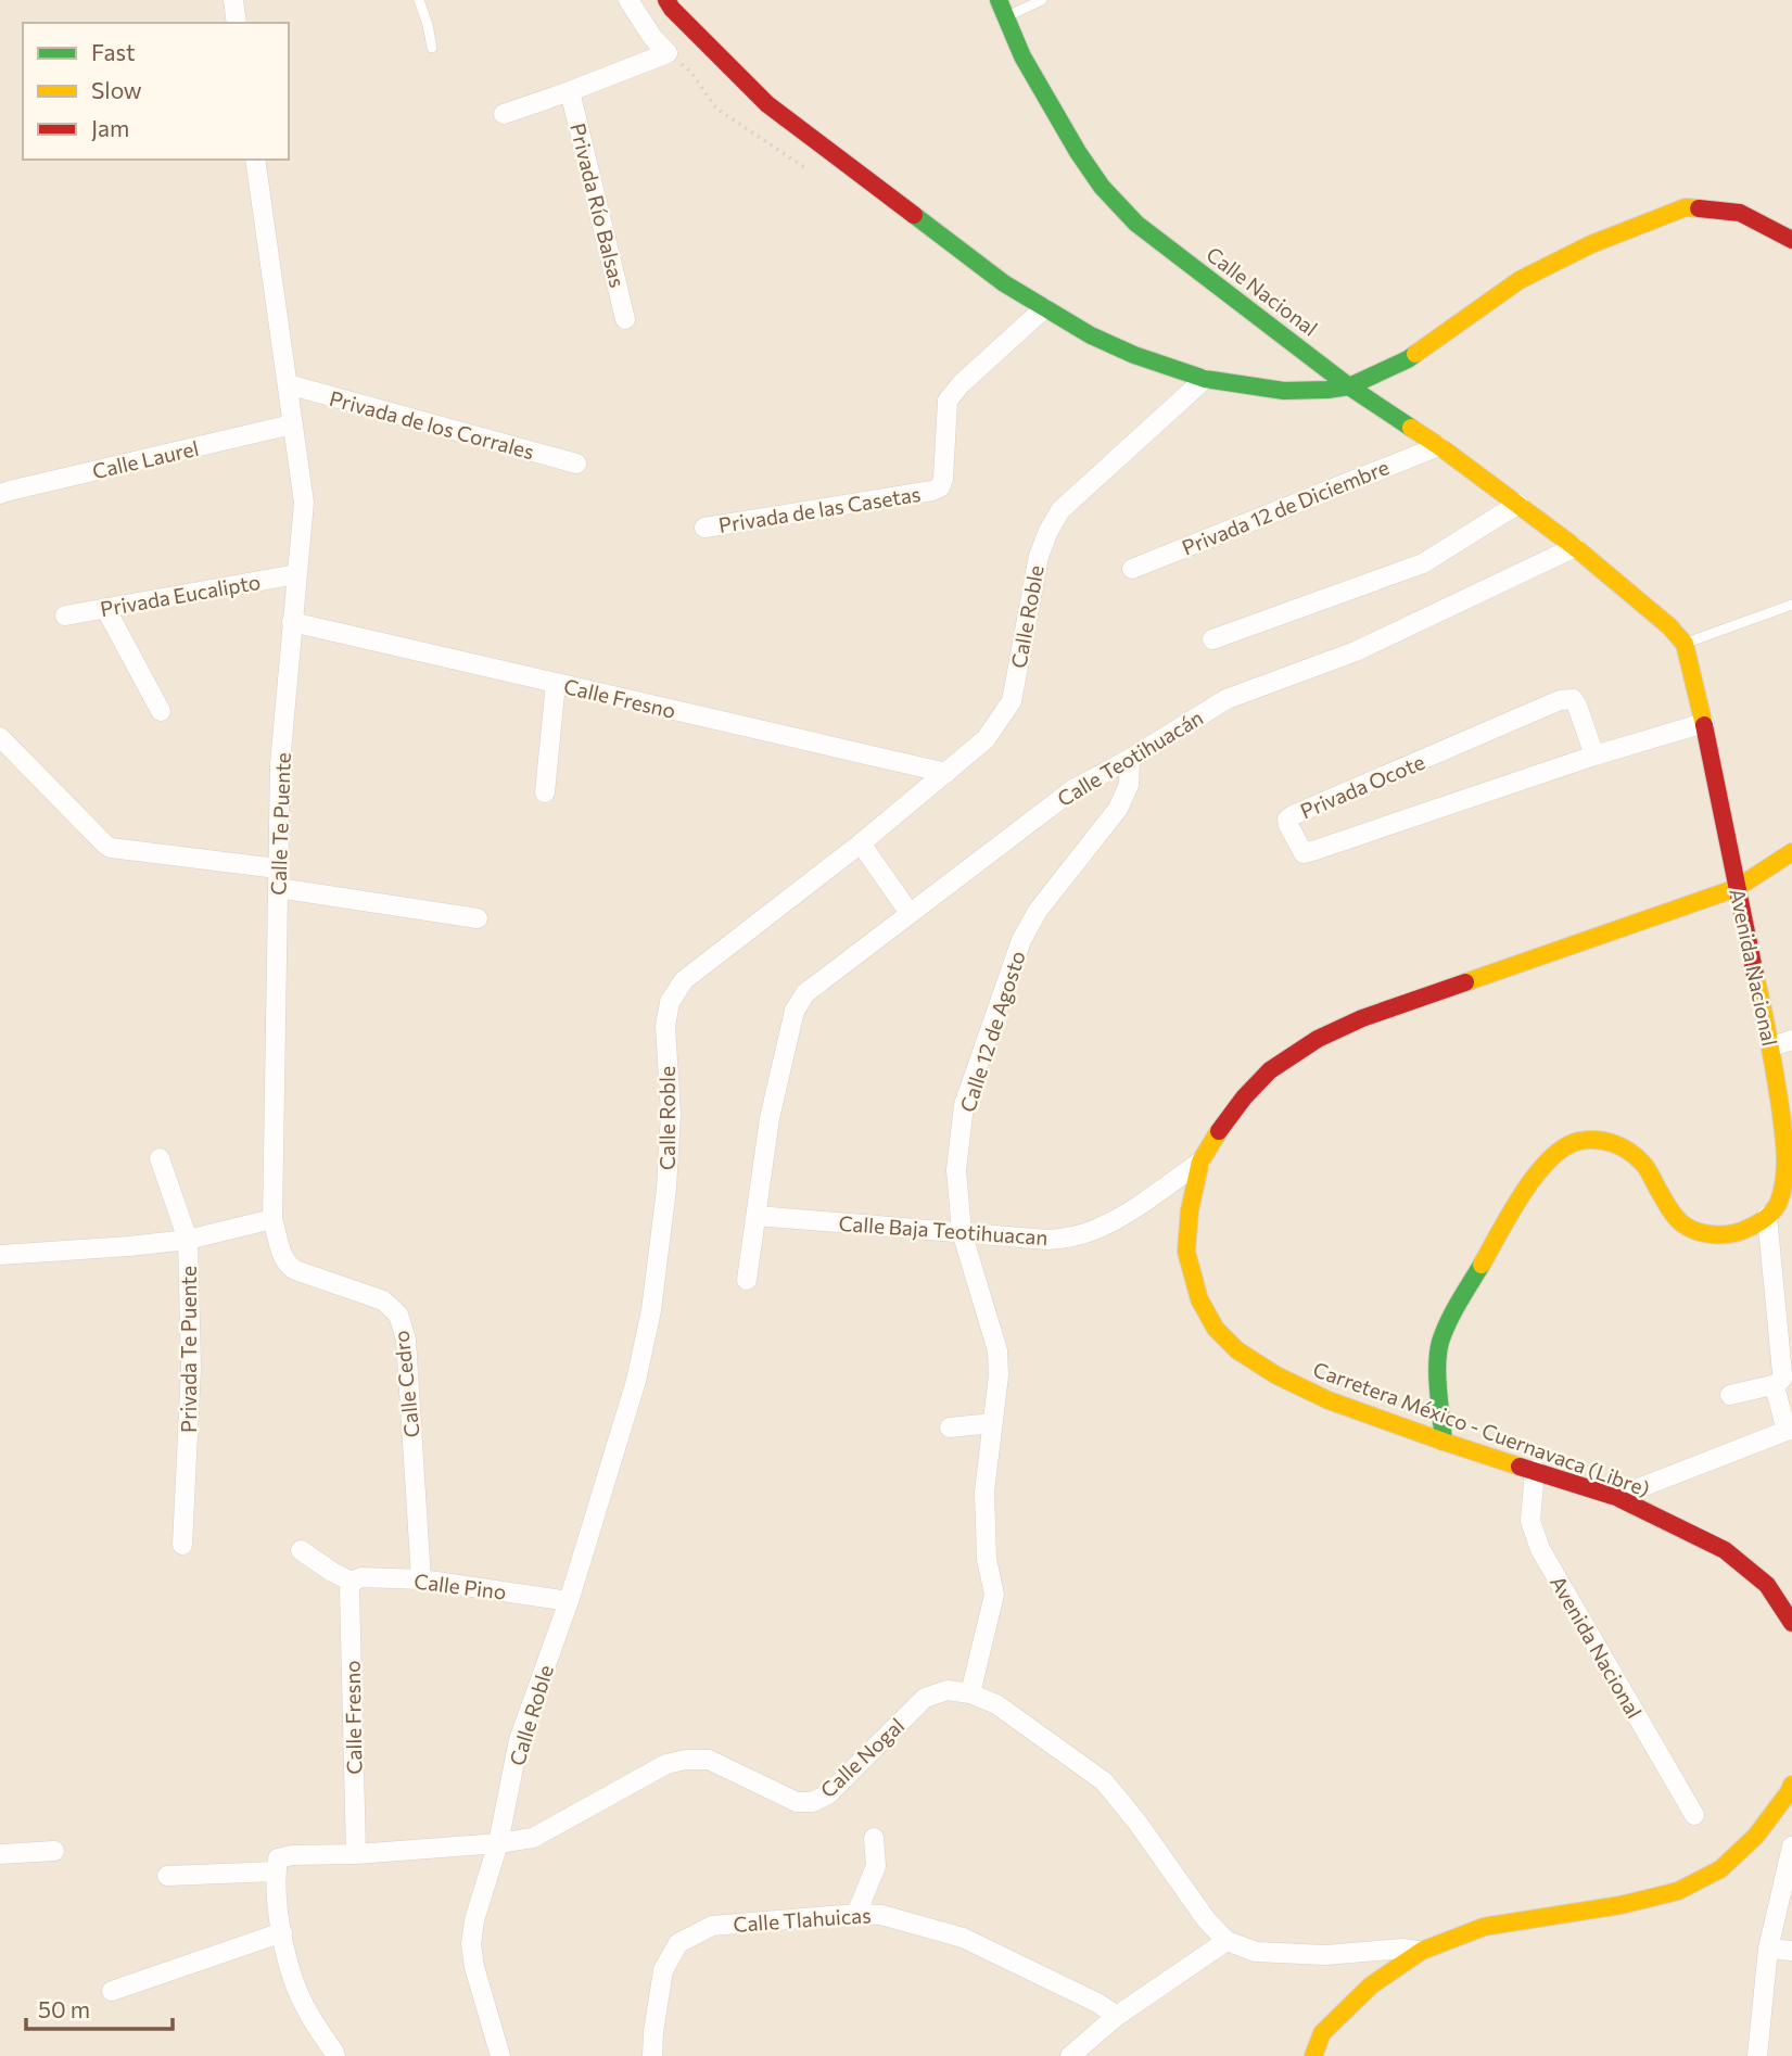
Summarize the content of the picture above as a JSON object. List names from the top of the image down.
{
  "streets": {
    "main road": ["Calle Nacional", "Avenida Nacional", "Carretera México - Cuernavaca (Libre)"],
    "street": [
      "Privada Río Balsas",
      "Privada de los Corrales",
      "Calle Laurel",
      "Privada 12 de Diciembre",
      "Privada de las Casetas",
      "Privada Eucalipto",
      "Calle Roble",
      "Calle Fresno",
      "Calle Teotihuacán",
      "Privada Ocote",
      "Calle Te Puente",
      "Calle 12 de Agosto",
      "Calle Baja Teotihuacan",
      "Privada Te Puente",
      "Calle Cedro",
      "Calle Pino",
      "Calle Nogal",
      "Calle Tlahuicas"
    ]
  },
  "crossings": [
    ["Calle Nacional", "Privada 12 de Diciembre"],
    ["Calle Nacional", "Calle Teotihuacán"],
    ["Privada de los Corrales", "Calle Te Puente"],
    ["Calle Laurel", "Calle Te Puente"],
    ["Privada Eucalipto", "Calle Te Puente"],
    ["Calle Roble", "Calle Fresno"],
    ["Calle Roble", "Calle Pino"],
    ["Calle Roble", "Calle Nogal"],
    ["Calle Fresno", "Calle Te Puente"],
    ["Calle Fresno", "Calle Pino"],
    ["Calle Fresno", "Calle Nogal"],
    ["Calle Teotihuacán", "Calle 12 de Agosto"],
    ["Calle Teotihuacán", "Calle Baja Teotihuacan"],
    ["Privada Ocote", "Avenida Nacional"],
    ["Calle Te Puente", "Calle Cedro"],
    ["Avenida Nacional", "Carretera México - Cuernavaca (Libre)"],
    ["Calle 12 de Agosto", "Calle Baja Teotihuacan"],
    ["Calle 12 de Agosto", "Calle Nogal"],
    ["Calle Baja Teotihuacan", "Carretera México - Cuernavaca (Libre)"],
    ["Calle Cedro", "Calle Pino"]
  ],
  "legend": ["Fast", "Slow", "Jam"],
  "scale_bar": "50 m"
}
